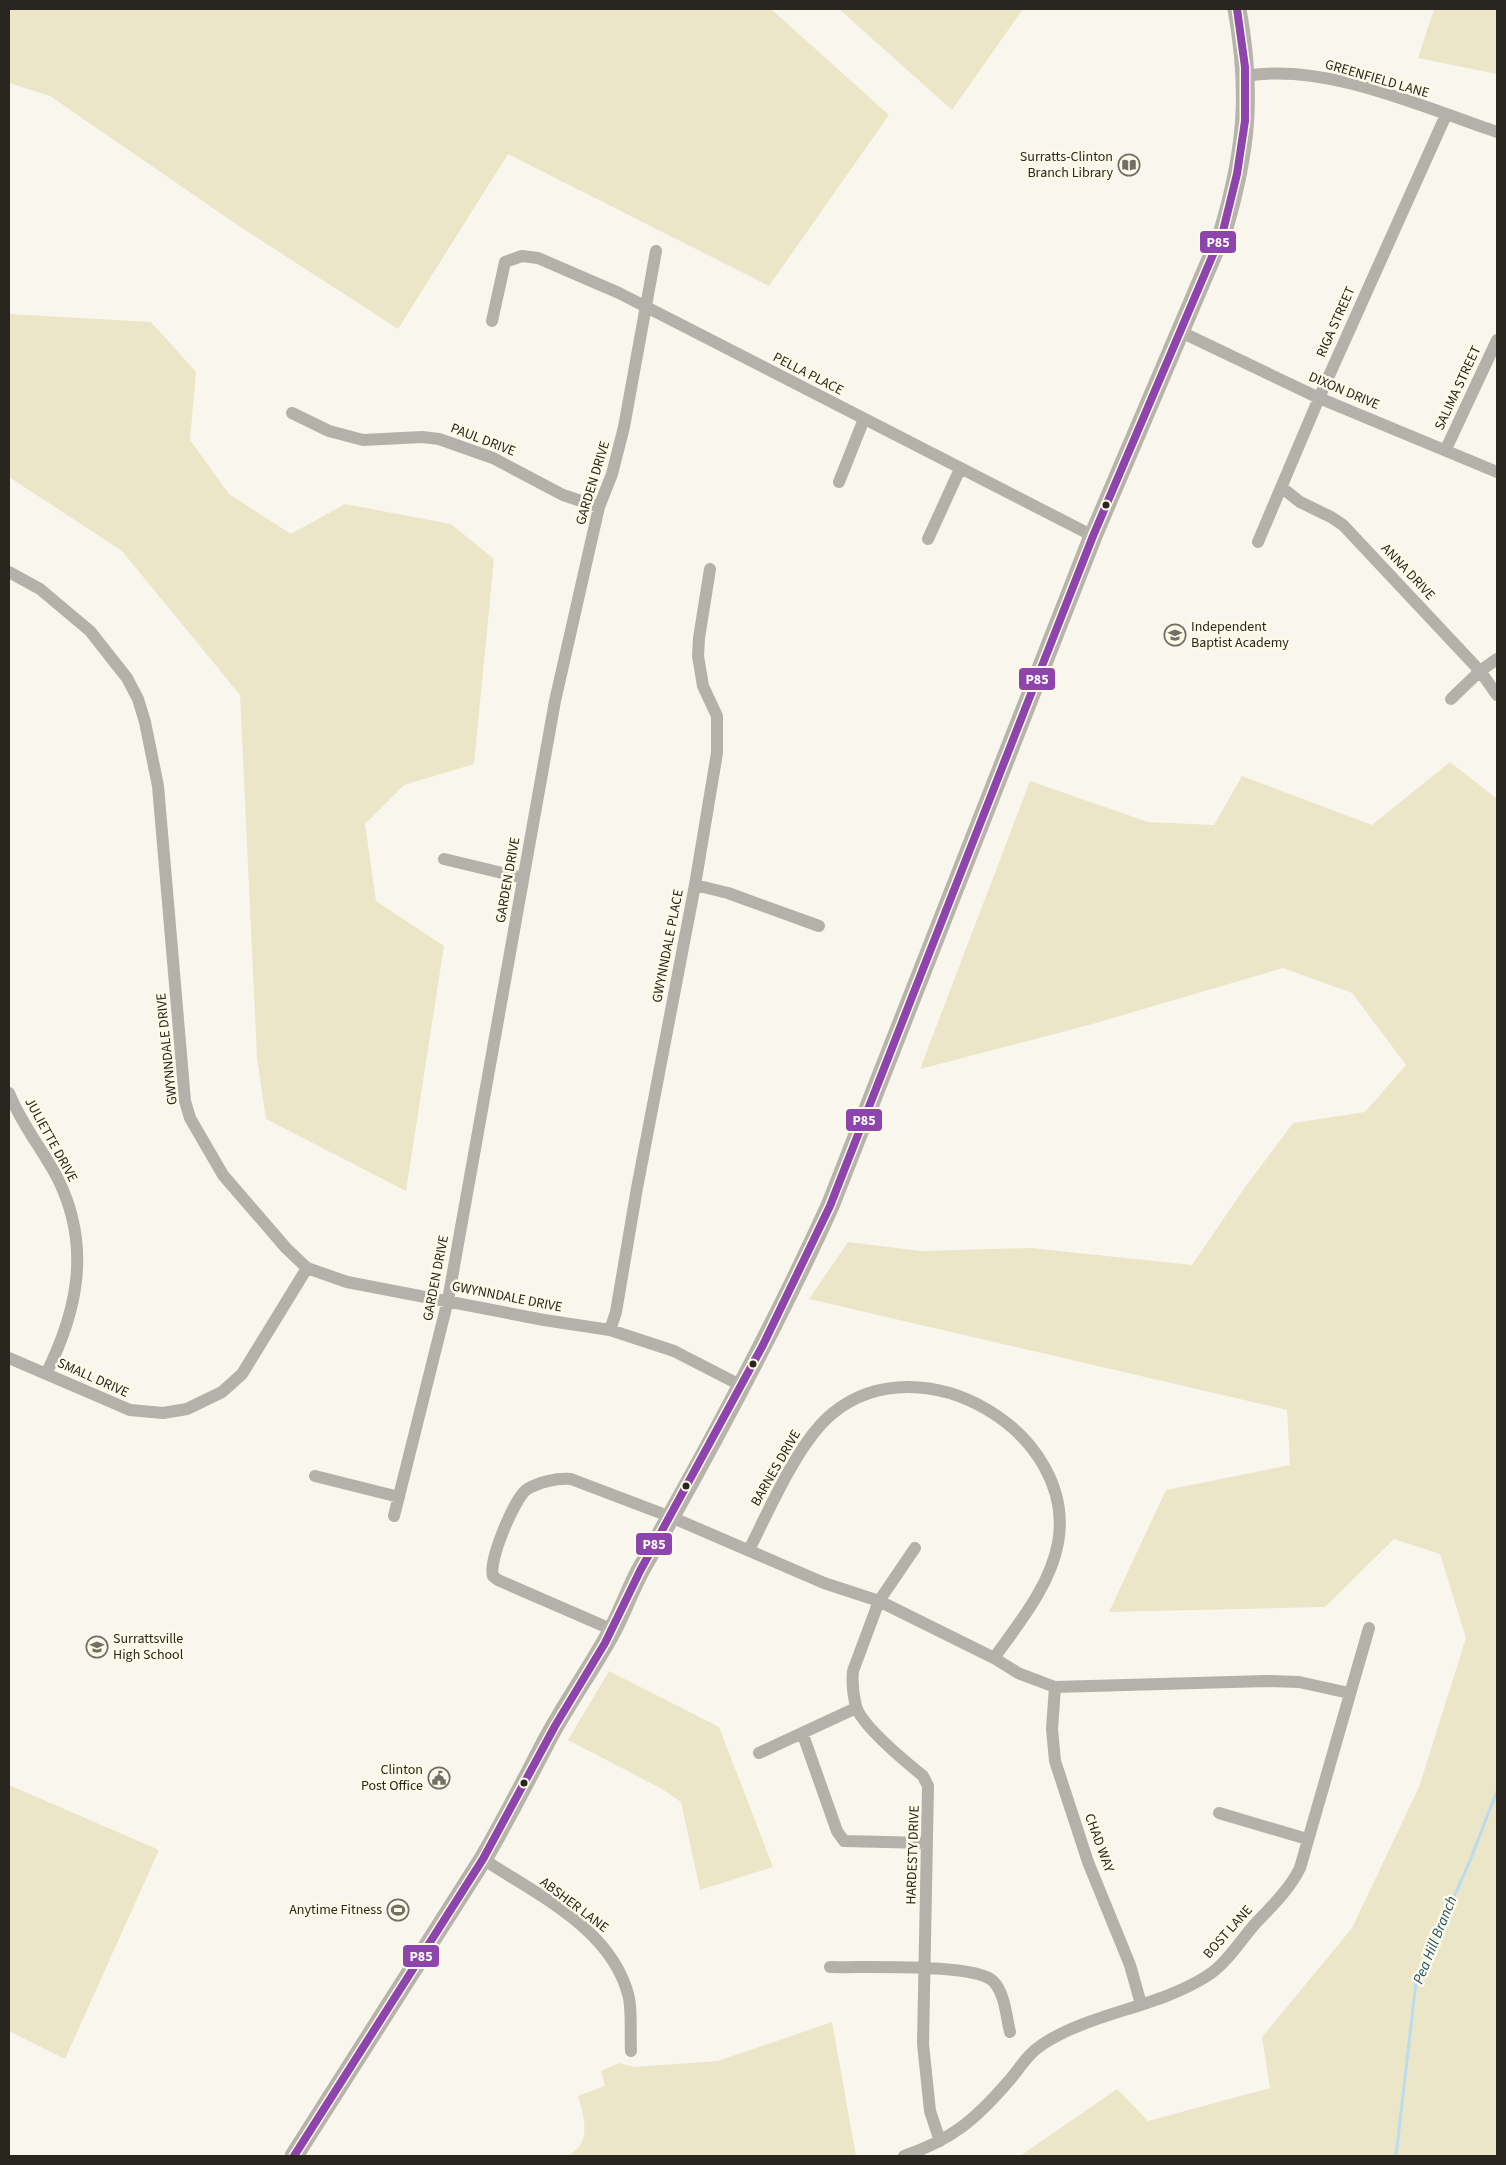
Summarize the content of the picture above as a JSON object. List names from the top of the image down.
{
  "streets": {
    "street": [
      "GREENFIELD LANE",
      "RIGA STREET",
      "PELLA PLACE",
      "SALIMA STREET",
      "DIXON DRIVE",
      "PAUL DRIVE",
      "GARDEN DRIVE",
      "ANNA DRIVE",
      "GWYNNDALE PLACE",
      "GWYNNDALE DRIVE",
      "JULIETTE DRIVE",
      "SMALL DRIVE",
      "BARNES DRIVE",
      "CHAD WAY",
      "HARDESTY DRIVE",
      "ABSHER LANE",
      "BOST LANE"
    ]
  },
  "crossings": [
    ["GREENFIELD LANE", "RIGA STREET"],
    ["RIGA STREET", "DIXON DRIVE"],
    ["RIGA STREET", "ANNA DRIVE"],
    ["PELLA PLACE", "GARDEN DRIVE"],
    ["SALIMA STREET", "DIXON DRIVE"],
    ["PAUL DRIVE", "GARDEN DRIVE"],
    ["GARDEN DRIVE", "GWYNNDALE DRIVE"],
    ["GWYNNDALE PLACE", "GWYNNDALE DRIVE"],
    ["GWYNNDALE DRIVE", "SMALL DRIVE"],
    ["JULIETTE DRIVE", "SMALL DRIVE"],
    ["CHAD WAY", "BOST LANE"],
    ["HARDESTY DRIVE", "BOST LANE"]
  ],
  "water": ["Pea Hill Branch"],
  "places": {
    "library": ["Surratts-Clinton Branch Library"],
    "school or university": ["Independent Baptist Academy", "Surrattsville High School"],
    "public building": ["Clinton Post Office"],
    "sports": ["Anytime Fitness"]
  },
  "lines": ["transit line P85"]
}
